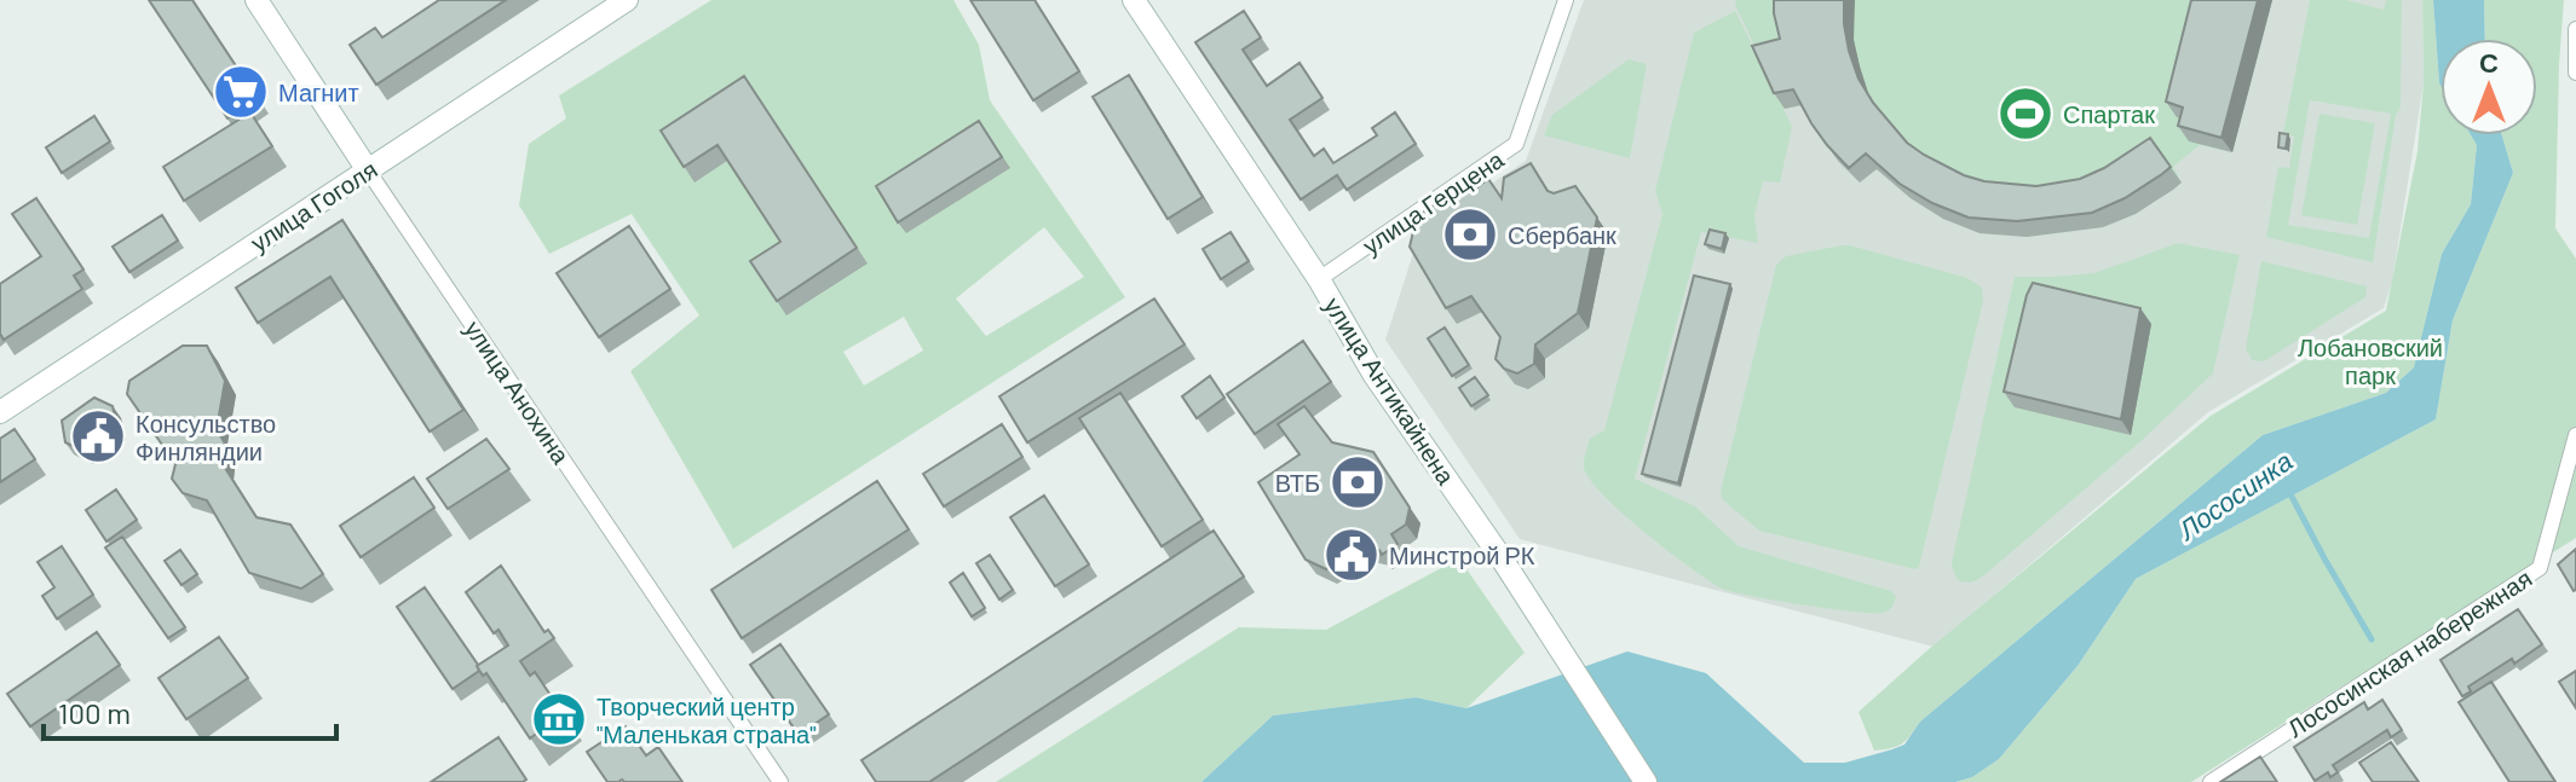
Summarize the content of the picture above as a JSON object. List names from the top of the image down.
{
  "streets": {
    "main road": ["улица Гоголя", "улица Антикайнена", "улица Анохина"],
    "street": ["улица Герцена", "Лососинская набережная"]
  },
  "crossings": [
    ["улица Герцена", "улица Антикайнена"],
    ["улица Гоголя", "улица Анохина"]
  ],
  "water": ["Лососинка"],
  "parks": ["Лобановский парк"],
  "places": {
    "supermarket": ["Магнит"],
    "sports": ["Спартак"],
    "bank": ["Сбербанк", "ВТБ"],
    "public building": ["Консульство Финляндии", "Минстрой РК"],
    "museum": ["Творческий центр \"Маленькая страна\""]
  },
  "scale_bar": "100 m",
  "north": "top"
}
